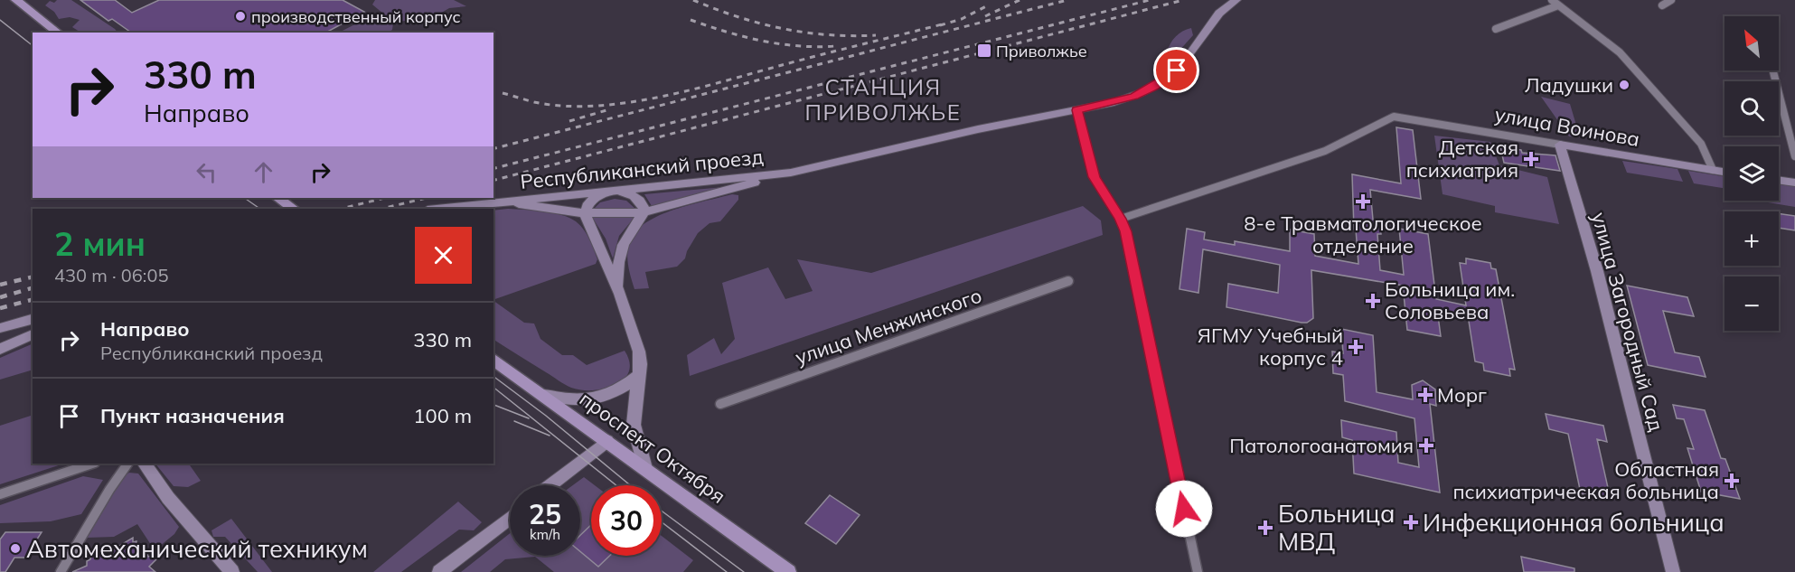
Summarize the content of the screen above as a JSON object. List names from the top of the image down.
{
  "streets": {
    "main road": [
      "улица Воинова",
      "Республиканский проезд",
      "улица Загородный Сад",
      "проспект Октября"
    ],
    "street": ["улица Менжинского"]
  },
  "crossings": [
    ["улица Воинова", "улица Загородный Сад"]
  ],
  "districts": ["СТАНЦИЯ ПРИВОЛЖЬЕ"],
  "places": {
    "other": ["производственный корпус", "Ладушки", "Автомеханический техникум"],
    "transit": ["Приволжье"],
    "health": [
      "Детская психиатрия",
      "8-е Травматологическое отделение",
      "Больница им. Соловьева",
      "ЯГМУ Учебный корпус 4",
      "Морг",
      "Патологоанатомия",
      "Областная психиатрическая больница",
      "Инфекционная больница",
      "Больница МВД"
    ]
  },
  "north": "top left",
  "page": {
    "map_buttons": ["+", "−"],
    "turn": ["330 m", "Направо"],
    "heading": ["2 мин", "430 m · 06:05"],
    "list": [
      {
        "name": "Направо",
        "note": "Республиканский проезд",
        "value": "330 m"
      },
      {
        "name": "Пункт назначения",
        "value": "100 m"
      }
    ],
    "speed": "25 km/h",
    "limit": "30"
  }
}
